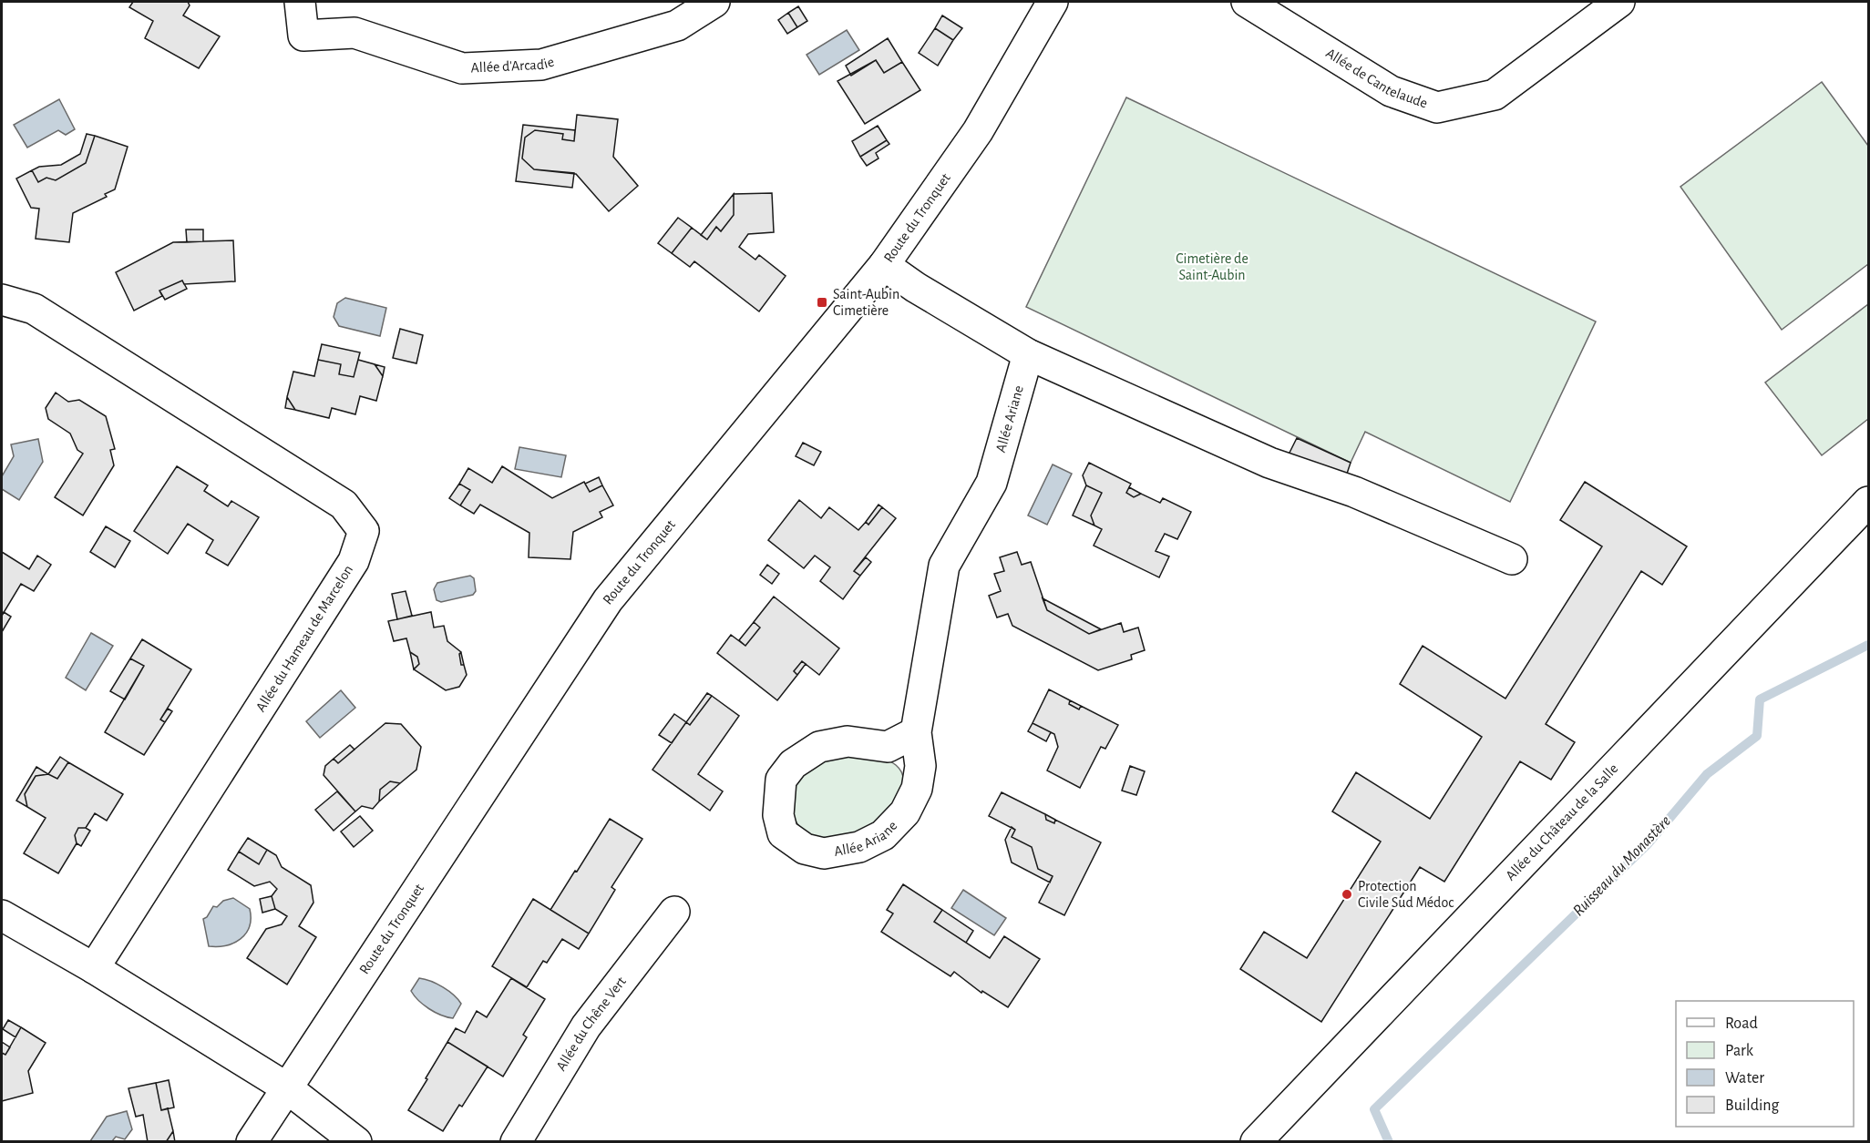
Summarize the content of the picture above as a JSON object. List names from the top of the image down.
{
  "streets": {
    "street": [
      "Allée d'Arcadie",
      "Allée de Cantelaude",
      "Route du Tronquet",
      "Allée Ariane",
      "Allée du Hameau de Marcelon",
      "Allée du Château de la Salle",
      "Allée du Chêne Vert"
    ]
  },
  "water": ["Ruisseau du Monastère"],
  "parks": ["Cimetière de Saint-Aubin"],
  "places": {
    "transit": ["Saint-Aubin Cimetière"],
    "other": ["Protection Civile Sud Médoc"]
  },
  "legend": [
    "Road",
    "Park",
    "Water",
    "Building"
  ]
}
